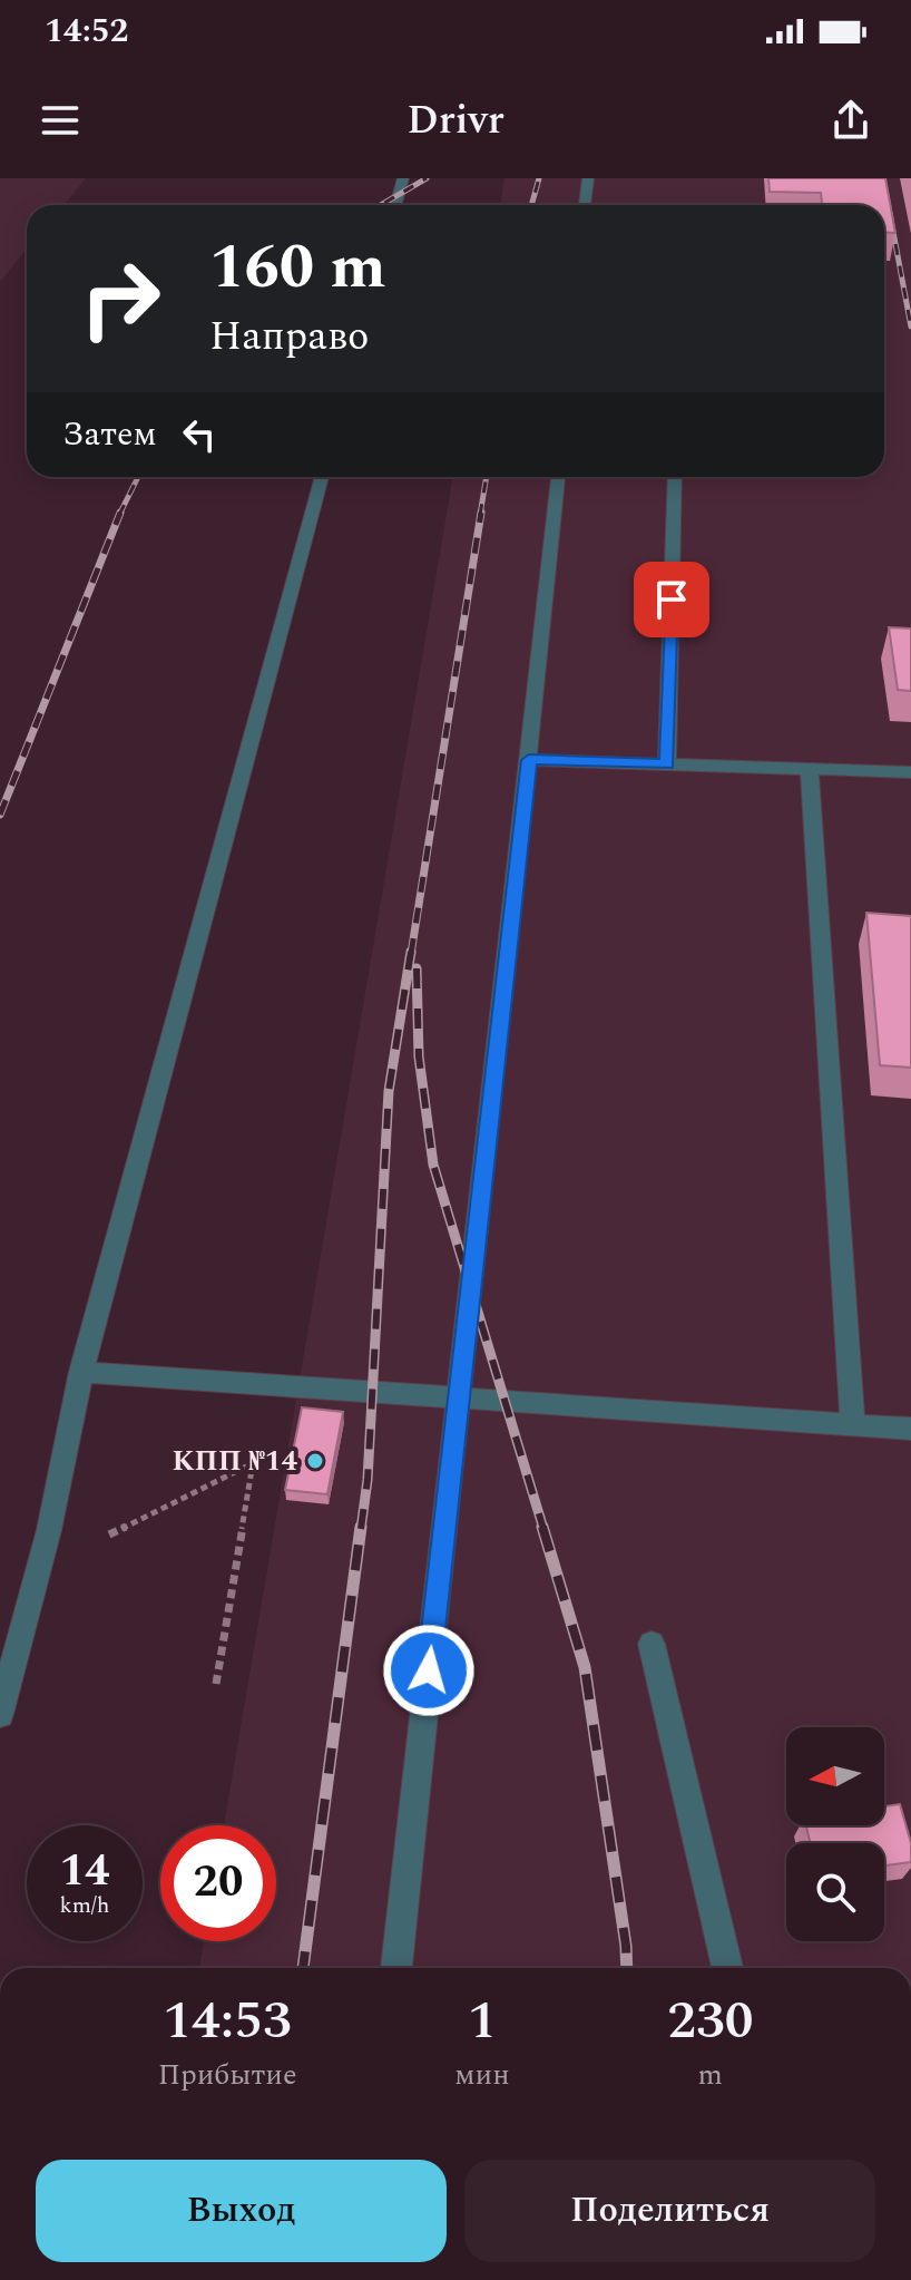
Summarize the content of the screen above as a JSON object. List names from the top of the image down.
{
  "places": ["КПП №14"],
  "north": "left",
  "page": {
    "status": "14:52",
    "header": "Drivr",
    "turn": ["160 m", "Направо"],
    "then": "Затем",
    "speed": "14 km/h",
    "limit": "20",
    "eta": [
      "14:53",
      "Прибытие",
      "1",
      "мин",
      "230",
      "m"
    ],
    "buttons": ["Выход", "Поделиться"]
  }
}
